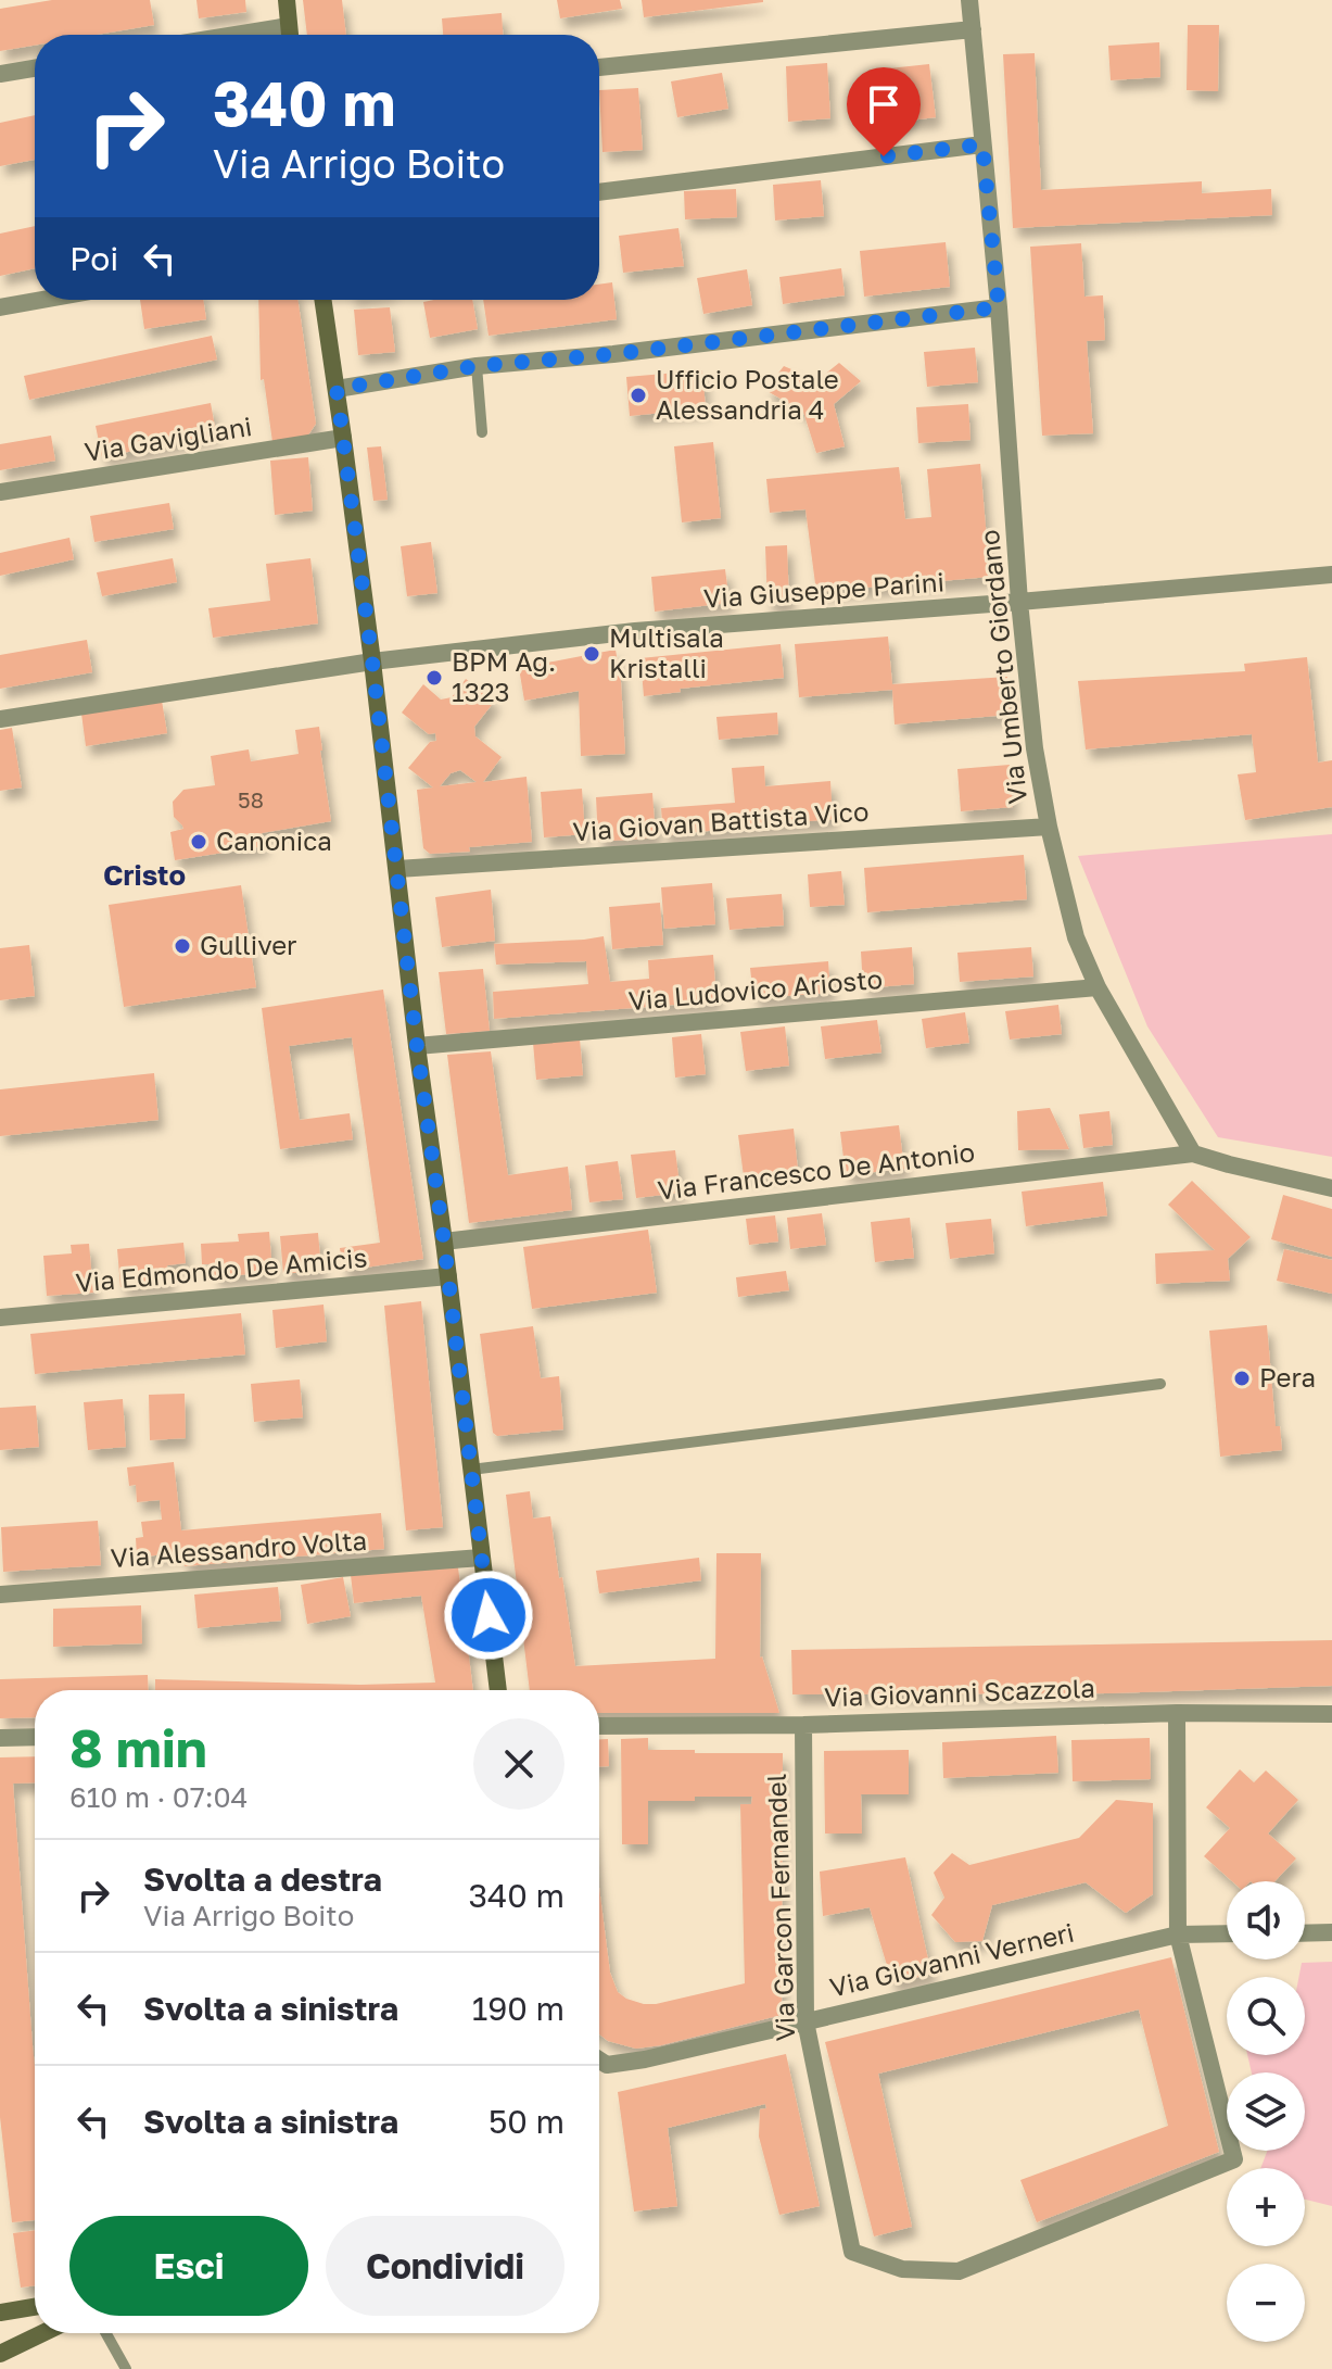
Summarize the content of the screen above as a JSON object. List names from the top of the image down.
{
  "streets": {
    "street": [
      "Via Gavigliani",
      "Via Giuseppe Parini",
      "Via Umberto Giordano",
      "Via Giovan Battista Vico",
      "Via Ludovico Ariosto",
      "Via Francesco De Antonio",
      "Via Edmondo De Amicis",
      "Via Alessandro Volta",
      "Via Giovanni Scazzola",
      "Via Garcon Fernandel",
      "Via Giovanni Verneri"
    ]
  },
  "crossings": [
    ["Via Giuseppe Parini", "Via Umberto Giordano"],
    ["Via Umberto Giordano", "Via Giovan Battista Vico"],
    ["Via Umberto Giordano", "Via Ludovico Ariosto"],
    ["Via Umberto Giordano", "Via Francesco De Antonio"],
    ["Via Giovanni Scazzola", "Via Garcon Fernandel"],
    ["Via Garcon Fernandel", "Via Giovanni Verneri"]
  ],
  "districts": ["Cristo"],
  "places": [
    "Ufficio Postale Alessandria 4",
    "Multisala Kristalli",
    "BPM Ag. 1323",
    "Canonica",
    "Gulliver",
    "Pera"
  ],
  "house_numbers": ["58"],
  "page": {
    "turn": ["340 m", "Via Arrigo Boito"],
    "then": "Poi",
    "heading": ["8 min", "610 m · 07:04"],
    "list": [
      {
        "name": "Svolta a destra",
        "note": "Via Arrigo Boito",
        "value": "340 m"
      },
      {
        "name": "Svolta a sinistra",
        "value": "190 m"
      },
      {
        "name": "Svolta a sinistra",
        "value": "50 m"
      }
    ],
    "map_buttons": ["+", "−"],
    "buttons": ["Esci", "Condividi"]
  }
}
